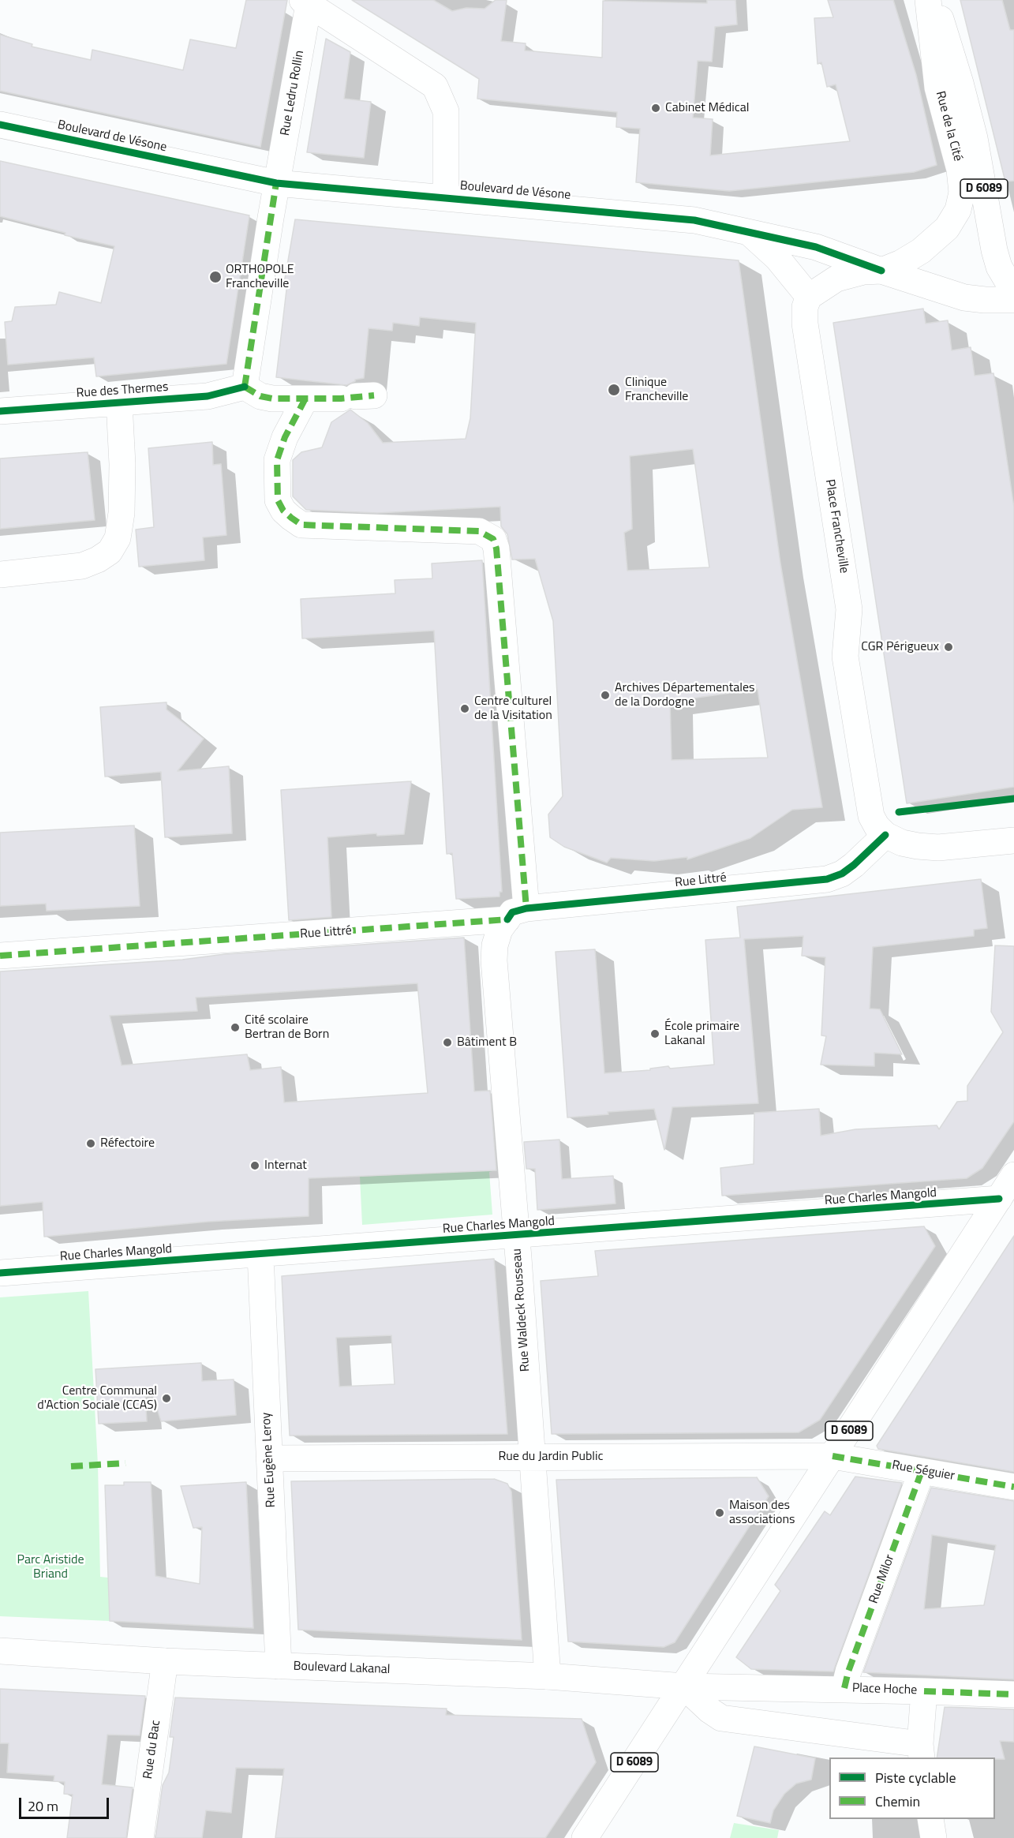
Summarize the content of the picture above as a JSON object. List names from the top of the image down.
{
  "streets": {
    "street": [
      "Rue Ledru Rollin",
      "Rue de la Cité",
      "Boulevard de Vésone",
      "D 6089",
      "Rue des Thermes",
      "Place Francheville",
      "Rue Littré",
      "Rue Charles Mangold",
      "Rue Waldeck Rousseau",
      "Rue du Jardin Public",
      "Rue Eugène Leroy",
      "Rue Séguier",
      "Rue Milor",
      "Boulevard Lakanal",
      "Place Hoche",
      "Rue du Bac"
    ]
  },
  "crossings": [
    ["Rue Ledru Rollin", "Boulevard de Vésone"],
    ["Rue de la Cité", "Boulevard de Vésone"],
    ["D 6089", "Rue Charles Mangold"],
    ["D 6089", "Rue du Jardin Public"],
    ["D 6089", "Rue Séguier"],
    ["D 6089", "Boulevard Lakanal"],
    ["D 6089", "Place Hoche"],
    ["Place Francheville", "Rue Littré"],
    ["Rue Littré", "Rue Waldeck Rousseau"],
    ["Rue Charles Mangold", "Rue Waldeck Rousseau"],
    ["Rue Charles Mangold", "Rue Eugène Leroy"],
    ["Rue Waldeck Rousseau", "Rue du Jardin Public"],
    ["Rue Waldeck Rousseau", "Boulevard Lakanal"],
    ["Rue du Jardin Public", "Rue Eugène Leroy"],
    ["Rue du Jardin Public", "Rue Séguier"],
    ["Rue Eugène Leroy", "Boulevard Lakanal"],
    ["Rue Séguier", "Rue Milor"],
    ["Rue Milor", "Place Hoche"],
    ["Boulevard Lakanal", "Place Hoche"],
    ["Boulevard Lakanal", "Rue du Bac"]
  ],
  "parks": ["Parc Aristide Briand"],
  "places": [
    "Cabinet Médical",
    "ORTHOPOLE Francheville",
    "Clinique Francheville",
    "CGR Périgueux",
    "Archives Départementales de la Dordogne",
    "Centre culturel de la Visitation",
    "Cité scolaire Bertran de Born",
    "École primaire Lakanal",
    "Bâtiment B",
    "Réfectoire",
    "Internat",
    "Centre Communal d'Action Sociale (CCAS)",
    "Maison des associations"
  ],
  "legend": ["Piste cyclable", "Chemin"],
  "scale_bar": "20 m"
}
